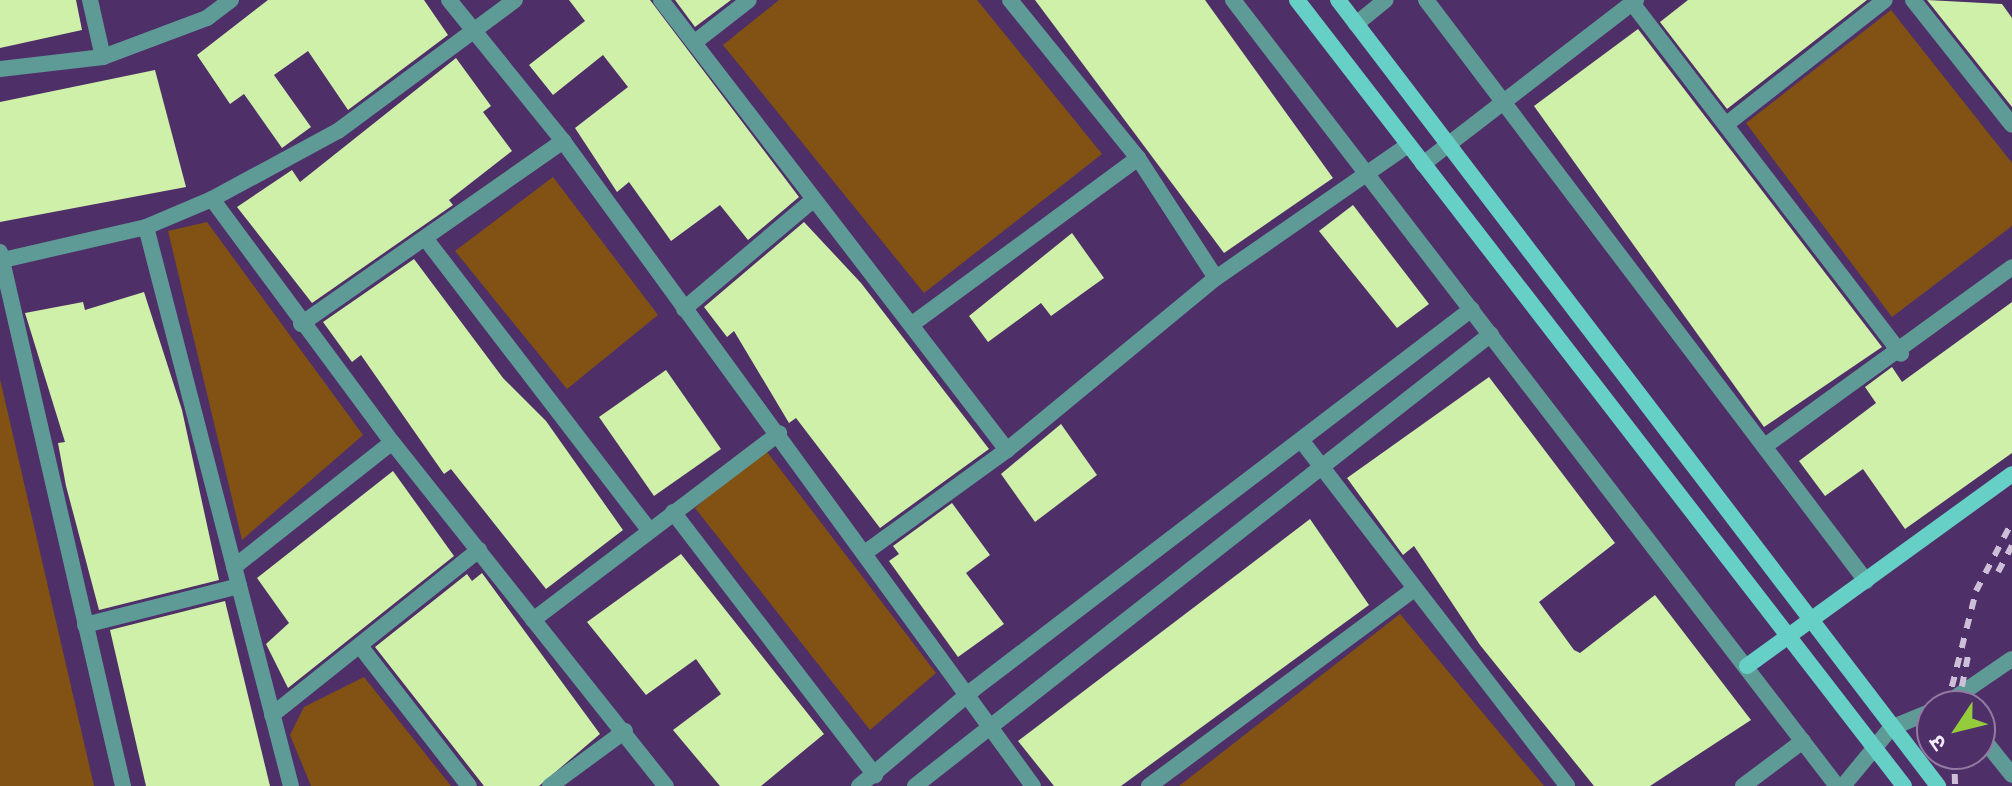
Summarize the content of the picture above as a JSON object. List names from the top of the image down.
{
  "north": "bottom left"
}
